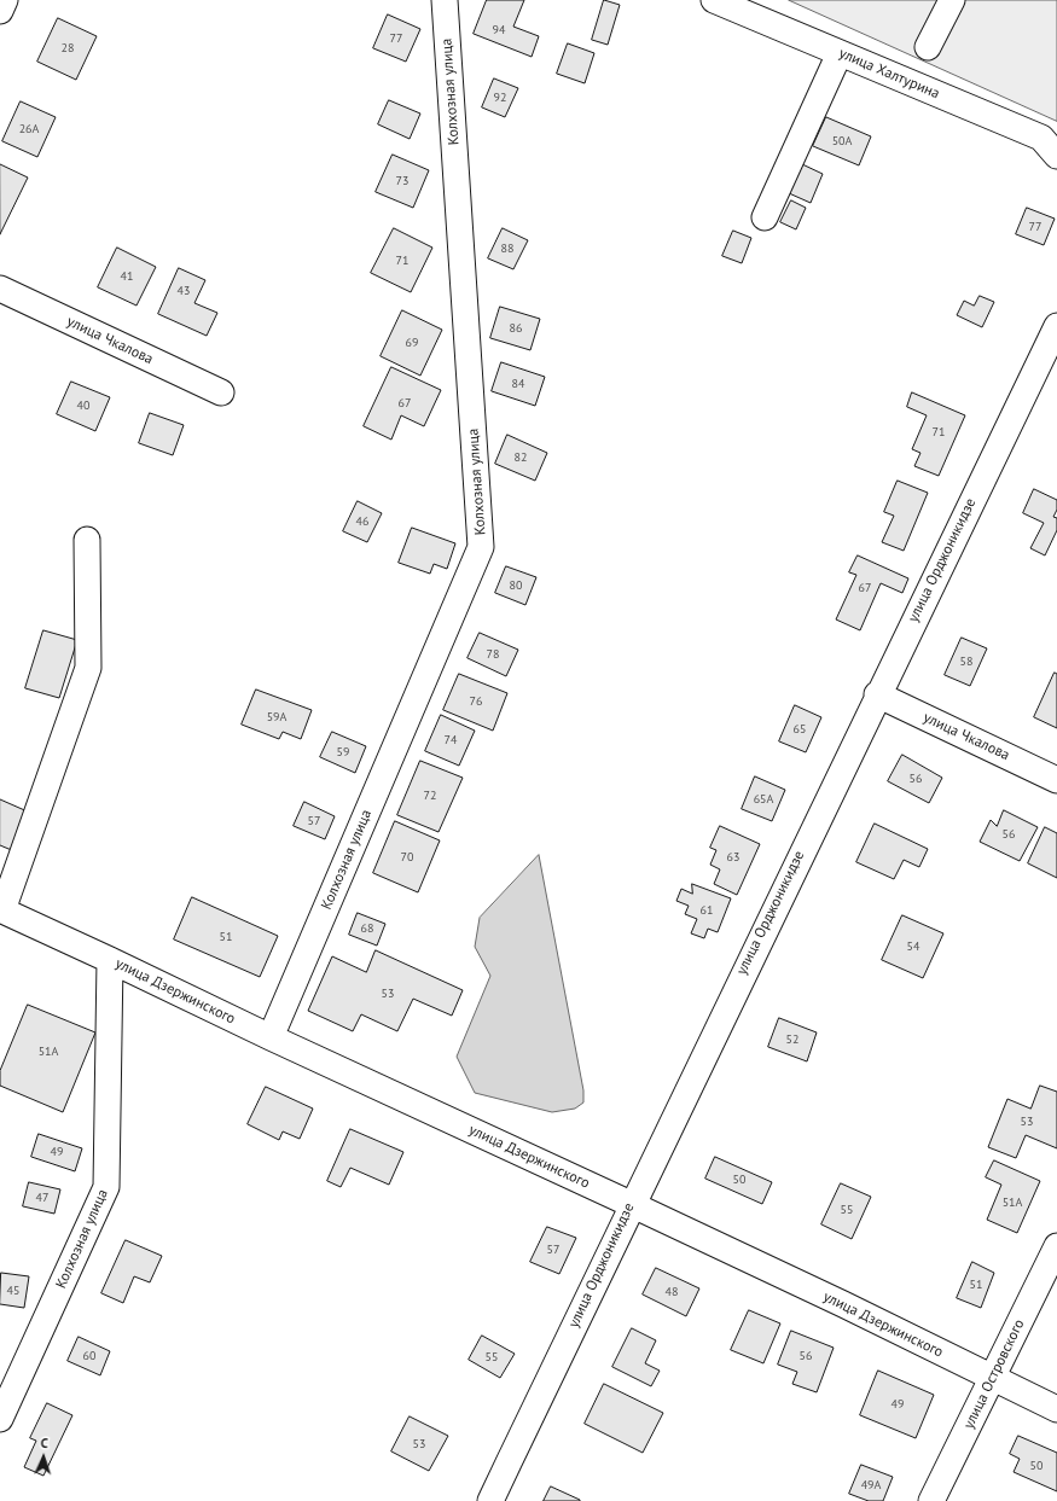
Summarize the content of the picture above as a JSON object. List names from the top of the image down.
{
  "streets": {
    "street": [
      "улица Халтурина",
      "Колхозная улица",
      "улица Чкалова",
      "улица Орджоникидзе",
      "улица Дзержинского",
      "улица Островского"
    ]
  },
  "crossings": [
    ["Колхозная улица", "улица Дзержинского"],
    ["улица Чкалова", "улица Орджоникидзе"],
    ["улица Орджоникидзе", "улица Дзержинского"],
    ["улица Дзержинского", "улица Островского"]
  ],
  "house_numbers": [
    "94",
    "77",
    "28",
    "92",
    "26А",
    "50А",
    "73",
    "77",
    "88",
    "71",
    "41",
    "43",
    "86",
    "69",
    "84",
    "67",
    "40",
    "71",
    "82",
    "46",
    "80",
    "67",
    "78",
    "58",
    "76",
    "59А",
    "65",
    "74",
    "59",
    "56",
    "72",
    "65А",
    "57",
    "56",
    "70",
    "63",
    "61",
    "68",
    "51",
    "54",
    "53",
    "52",
    "51А",
    "53",
    "49",
    "50",
    "47",
    "51А",
    "55",
    "57",
    "51",
    "45",
    "48",
    "60",
    "56",
    "55",
    "49",
    "53",
    "50",
    "49А"
  ],
  "north": "top"
}
